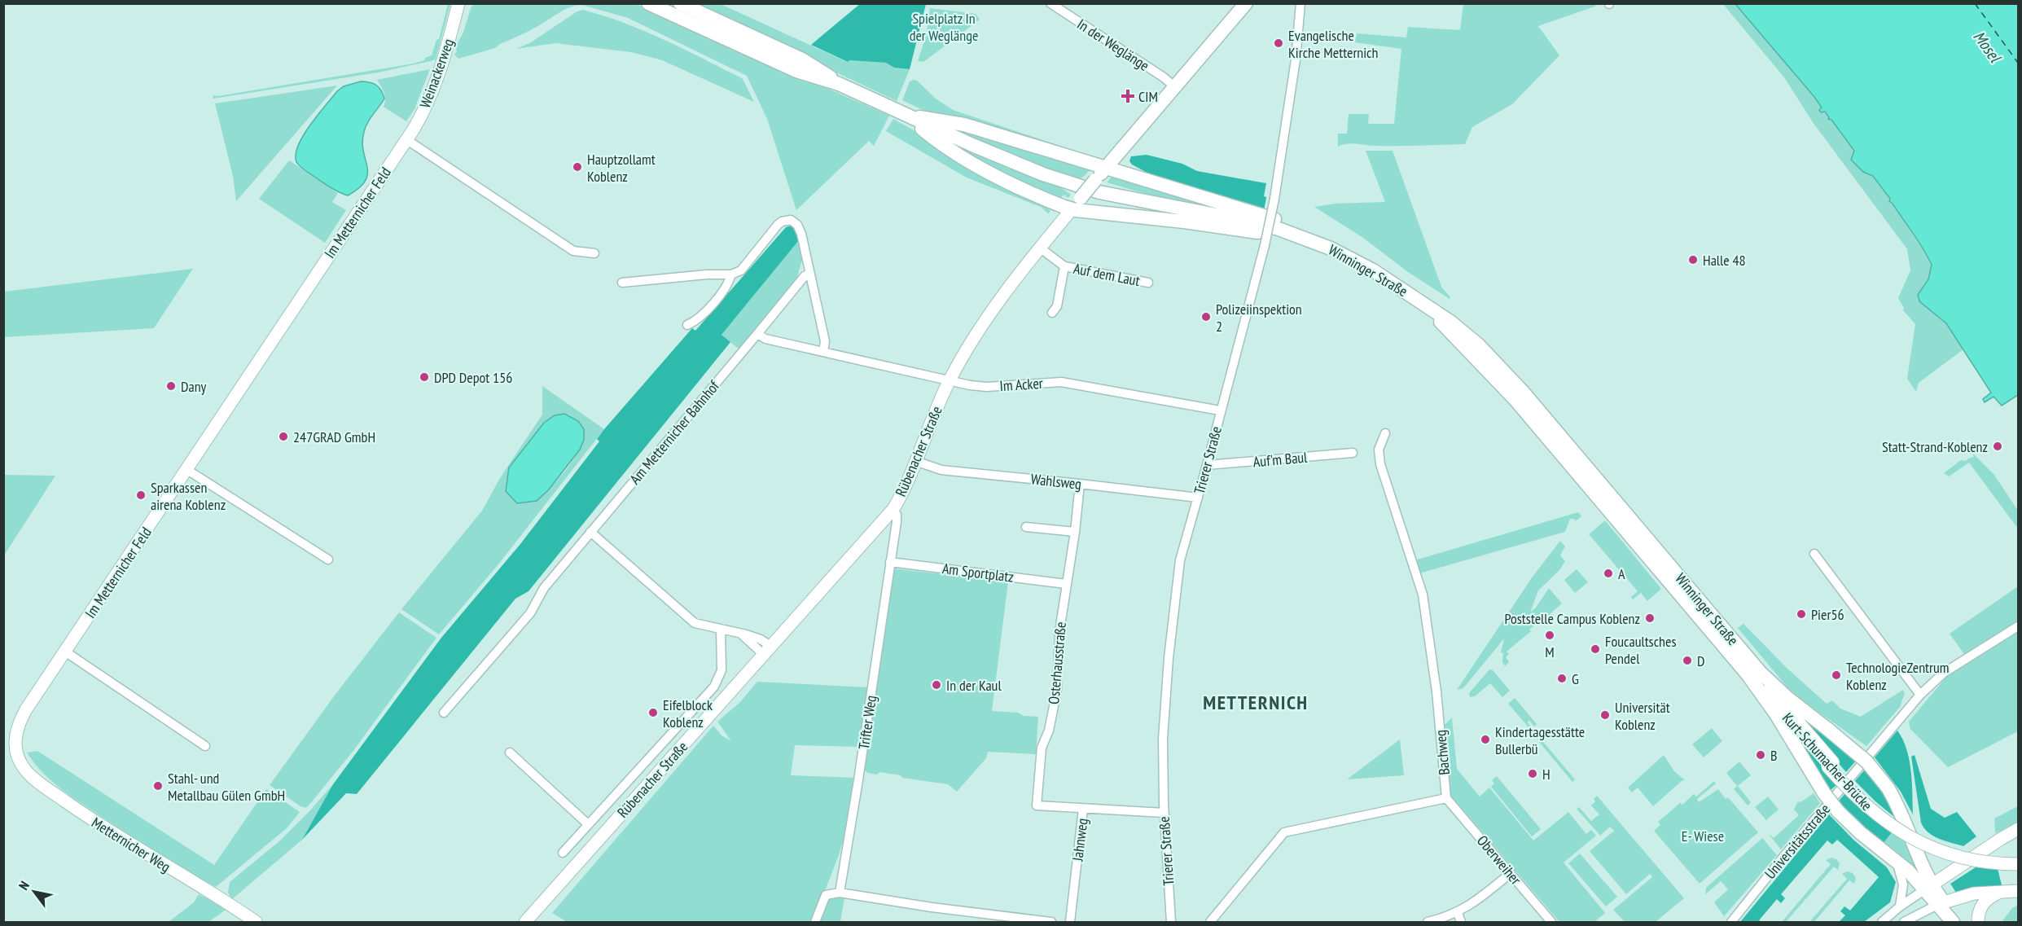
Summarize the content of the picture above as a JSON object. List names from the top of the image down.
{
  "streets": {
    "main road": [
      "Weinackerweg",
      "Im Metternicher Feld",
      "Winninger Straße",
      "Rübenacher Straße",
      "Kurt-Schumacher-Brücke",
      "Metternicher Weg"
    ],
    "street": [
      "In der Weglänge",
      "Auf dem Laut",
      "Im Acker",
      "Am Metternicher Bahnhof",
      "Auf'm Baul",
      "Trierer Straße",
      "Wahlsweg",
      "Am Sportplatz",
      "Osterhausstraße",
      "Trifter Weg",
      "Bachweg",
      "Jahnweg",
      "Universitätsstraße",
      "Oberweiher"
    ]
  },
  "crossings": [
    ["In der Weglänge", "Rübenacher Straße"],
    ["Weinackerweg", "Im Metternicher Feld"],
    ["Im Metternicher Feld", "Metternicher Weg"],
    ["Winninger Straße", "Kurt-Schumacher-Brücke"],
    ["Auf dem Laut", "Rübenacher Straße"],
    ["Im Acker", "Am Metternicher Bahnhof"],
    ["Im Acker", "Rübenacher Straße"],
    ["Im Acker", "Trierer Straße"],
    ["Rübenacher Straße", "Wahlsweg"],
    ["Rübenacher Straße", "Trifter Weg"],
    ["Auf'm Baul", "Trierer Straße"],
    ["Trierer Straße", "Wahlsweg"],
    ["Trierer Straße", "Jahnweg"],
    ["Wahlsweg", "Osterhausstraße"],
    ["Am Sportplatz", "Osterhausstraße"],
    ["Am Sportplatz", "Trifter Weg"],
    ["Osterhausstraße", "Jahnweg"],
    ["Bachweg", "Oberweiher"]
  ],
  "districts": ["METTERNICH"],
  "water": ["Mosel"],
  "parks": ["Spielplatz In der Weglänge", "E- Wiese"],
  "places": {
    "other": [
      "Evangelische Kirche Metternich",
      "Hauptzollamt Koblenz",
      "Halle 48",
      "Polizeiinspektion 2",
      "DPD Depot 156",
      "Dany",
      "247GRAD GmbH",
      "Statt-Strand-Koblenz",
      "Sparkassen airena Koblenz",
      "A",
      "Pier56",
      "Poststelle Campus Koblenz",
      "M",
      "Foucaultsches Pendel",
      "D",
      "TechnologieZentrum Koblenz",
      "G",
      "In der Kaul",
      "Eifelblock Koblenz",
      "Universität Koblenz",
      "Kindertagesstätte Bullerbü",
      "B",
      "H",
      "Stahl- und Metallbau Gülen GmbH"
    ],
    "health": ["CIM"]
  },
  "north": "top left"
}
